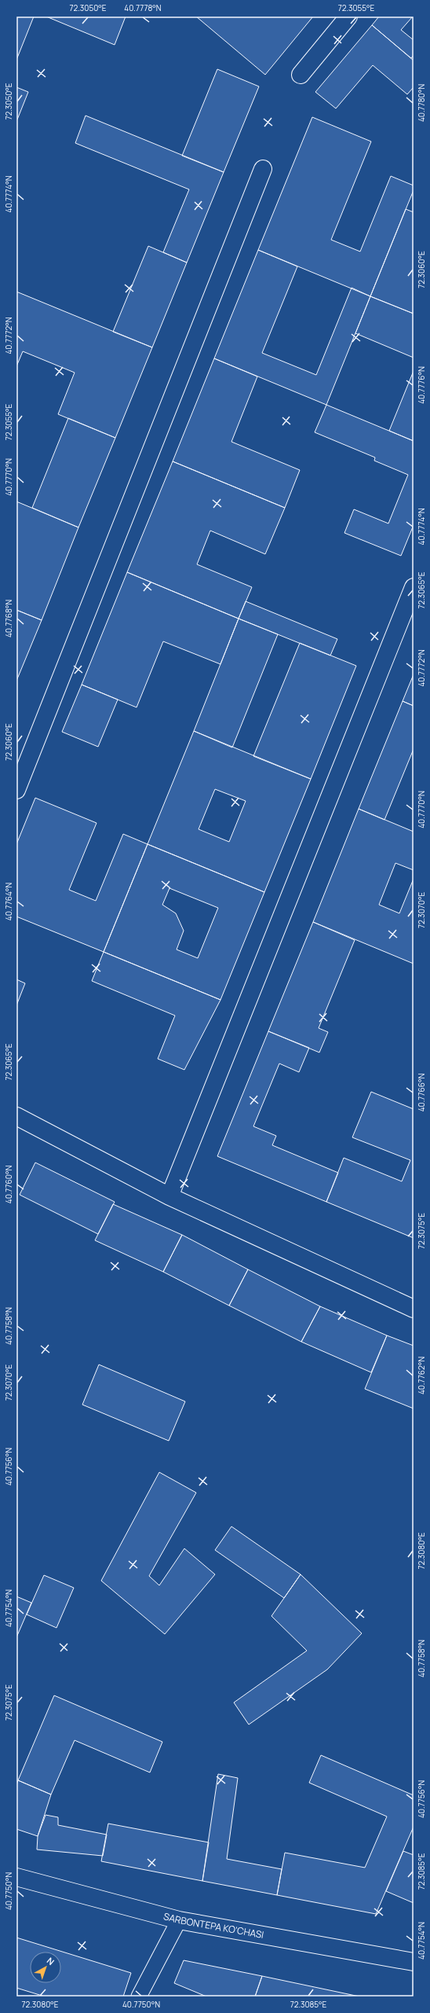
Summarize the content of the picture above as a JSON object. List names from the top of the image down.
{
  "streets": {
    "street": ["SARBONTEPA KO'CHASI"]
  },
  "north": "top right",
  "coordinates": [
    "72.3050°E",
    "40.7778°N",
    "72.3055°E",
    "40.7780°N",
    "40.7774°N",
    "72.3060°E",
    "40.7772°N",
    "40.7776°N",
    "40.7770°N",
    "72.3065°E",
    "40.7768°N",
    "40.7764°N",
    "72.3070°E",
    "40.7766°N",
    "40.7760°N",
    "72.3075°E",
    "40.7758°N",
    "40.7762°N",
    "40.7756°N",
    "72.3080°E",
    "40.7754°N",
    "72.3085°E",
    "40.7750°N"
  ]
}
